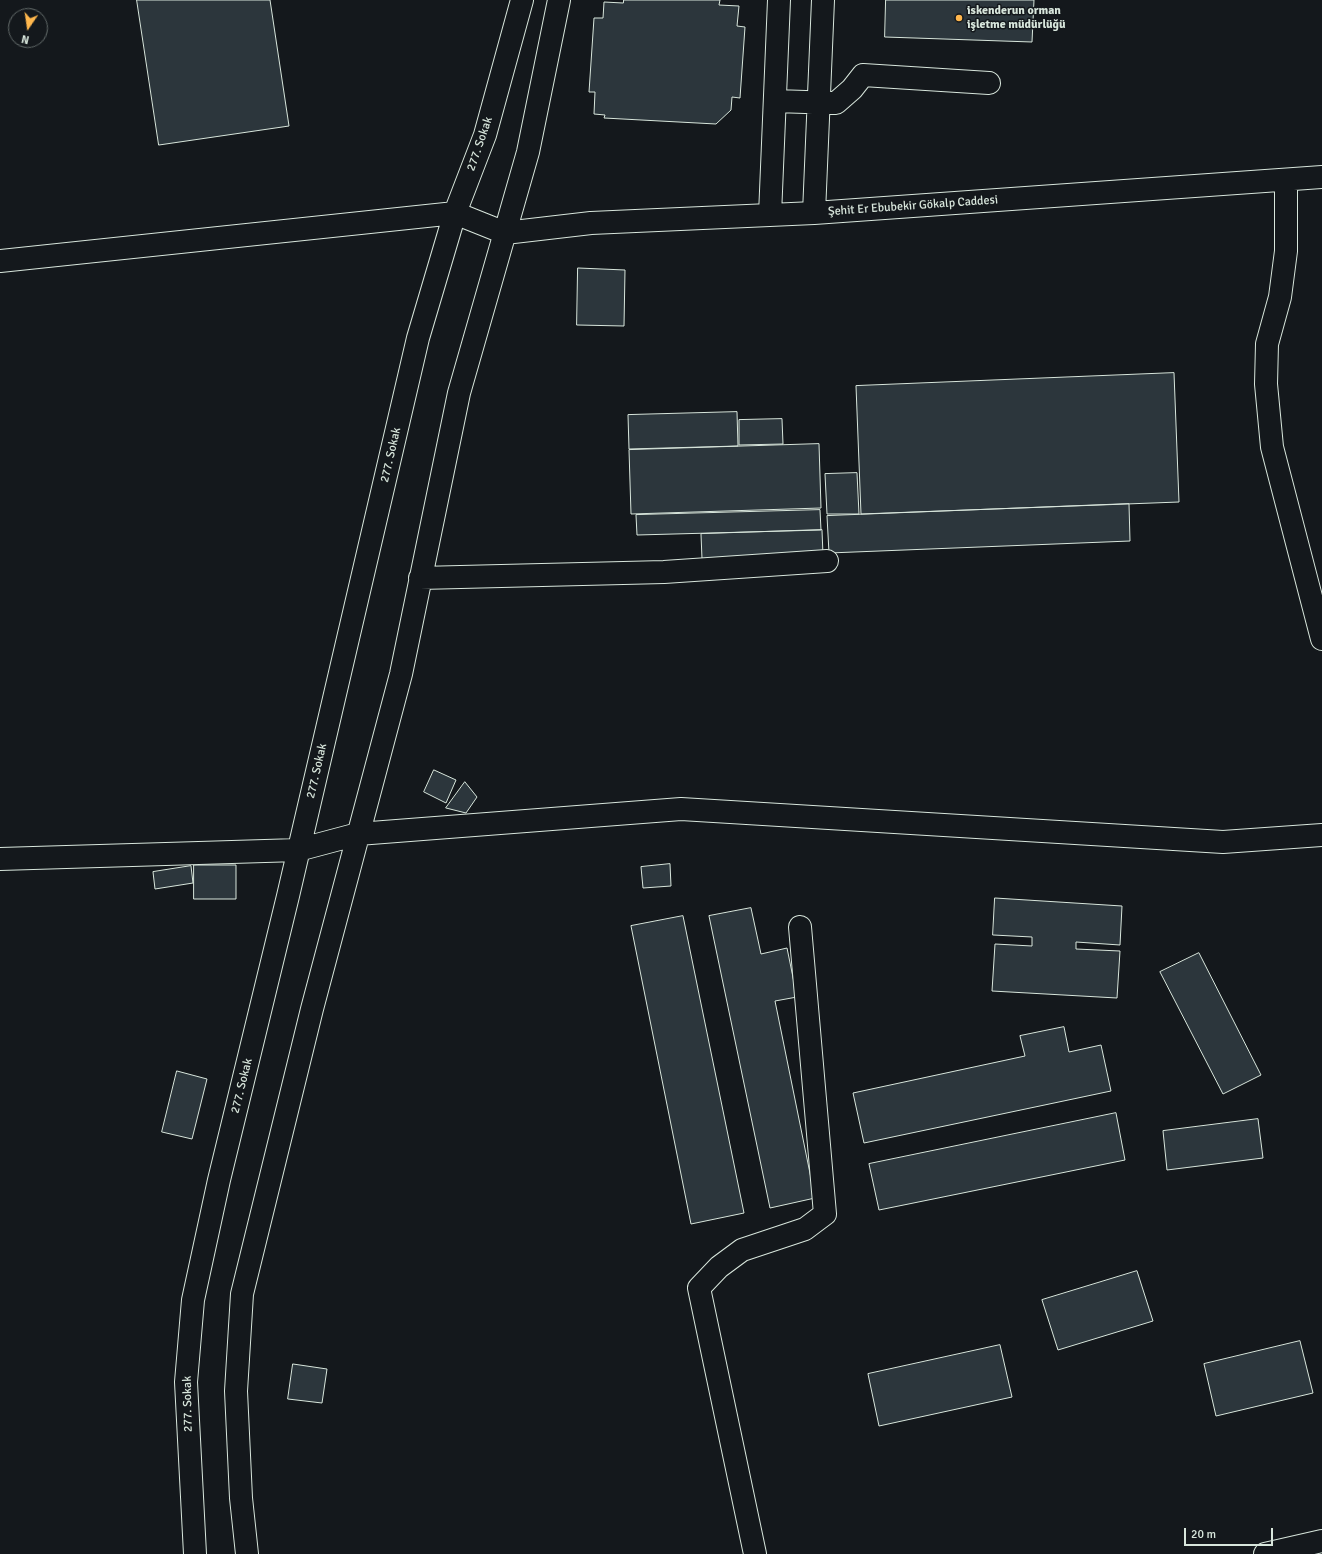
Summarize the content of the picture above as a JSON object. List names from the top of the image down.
{
  "streets": {
    "main road": ["277. Sokak", "Şehit Er Ebubekir Gökalp Caddesi"]
  },
  "places": ["iskenderun orman işletme müdürlüğü"],
  "scale_bar": "20 m",
  "north": "bottom"
}
